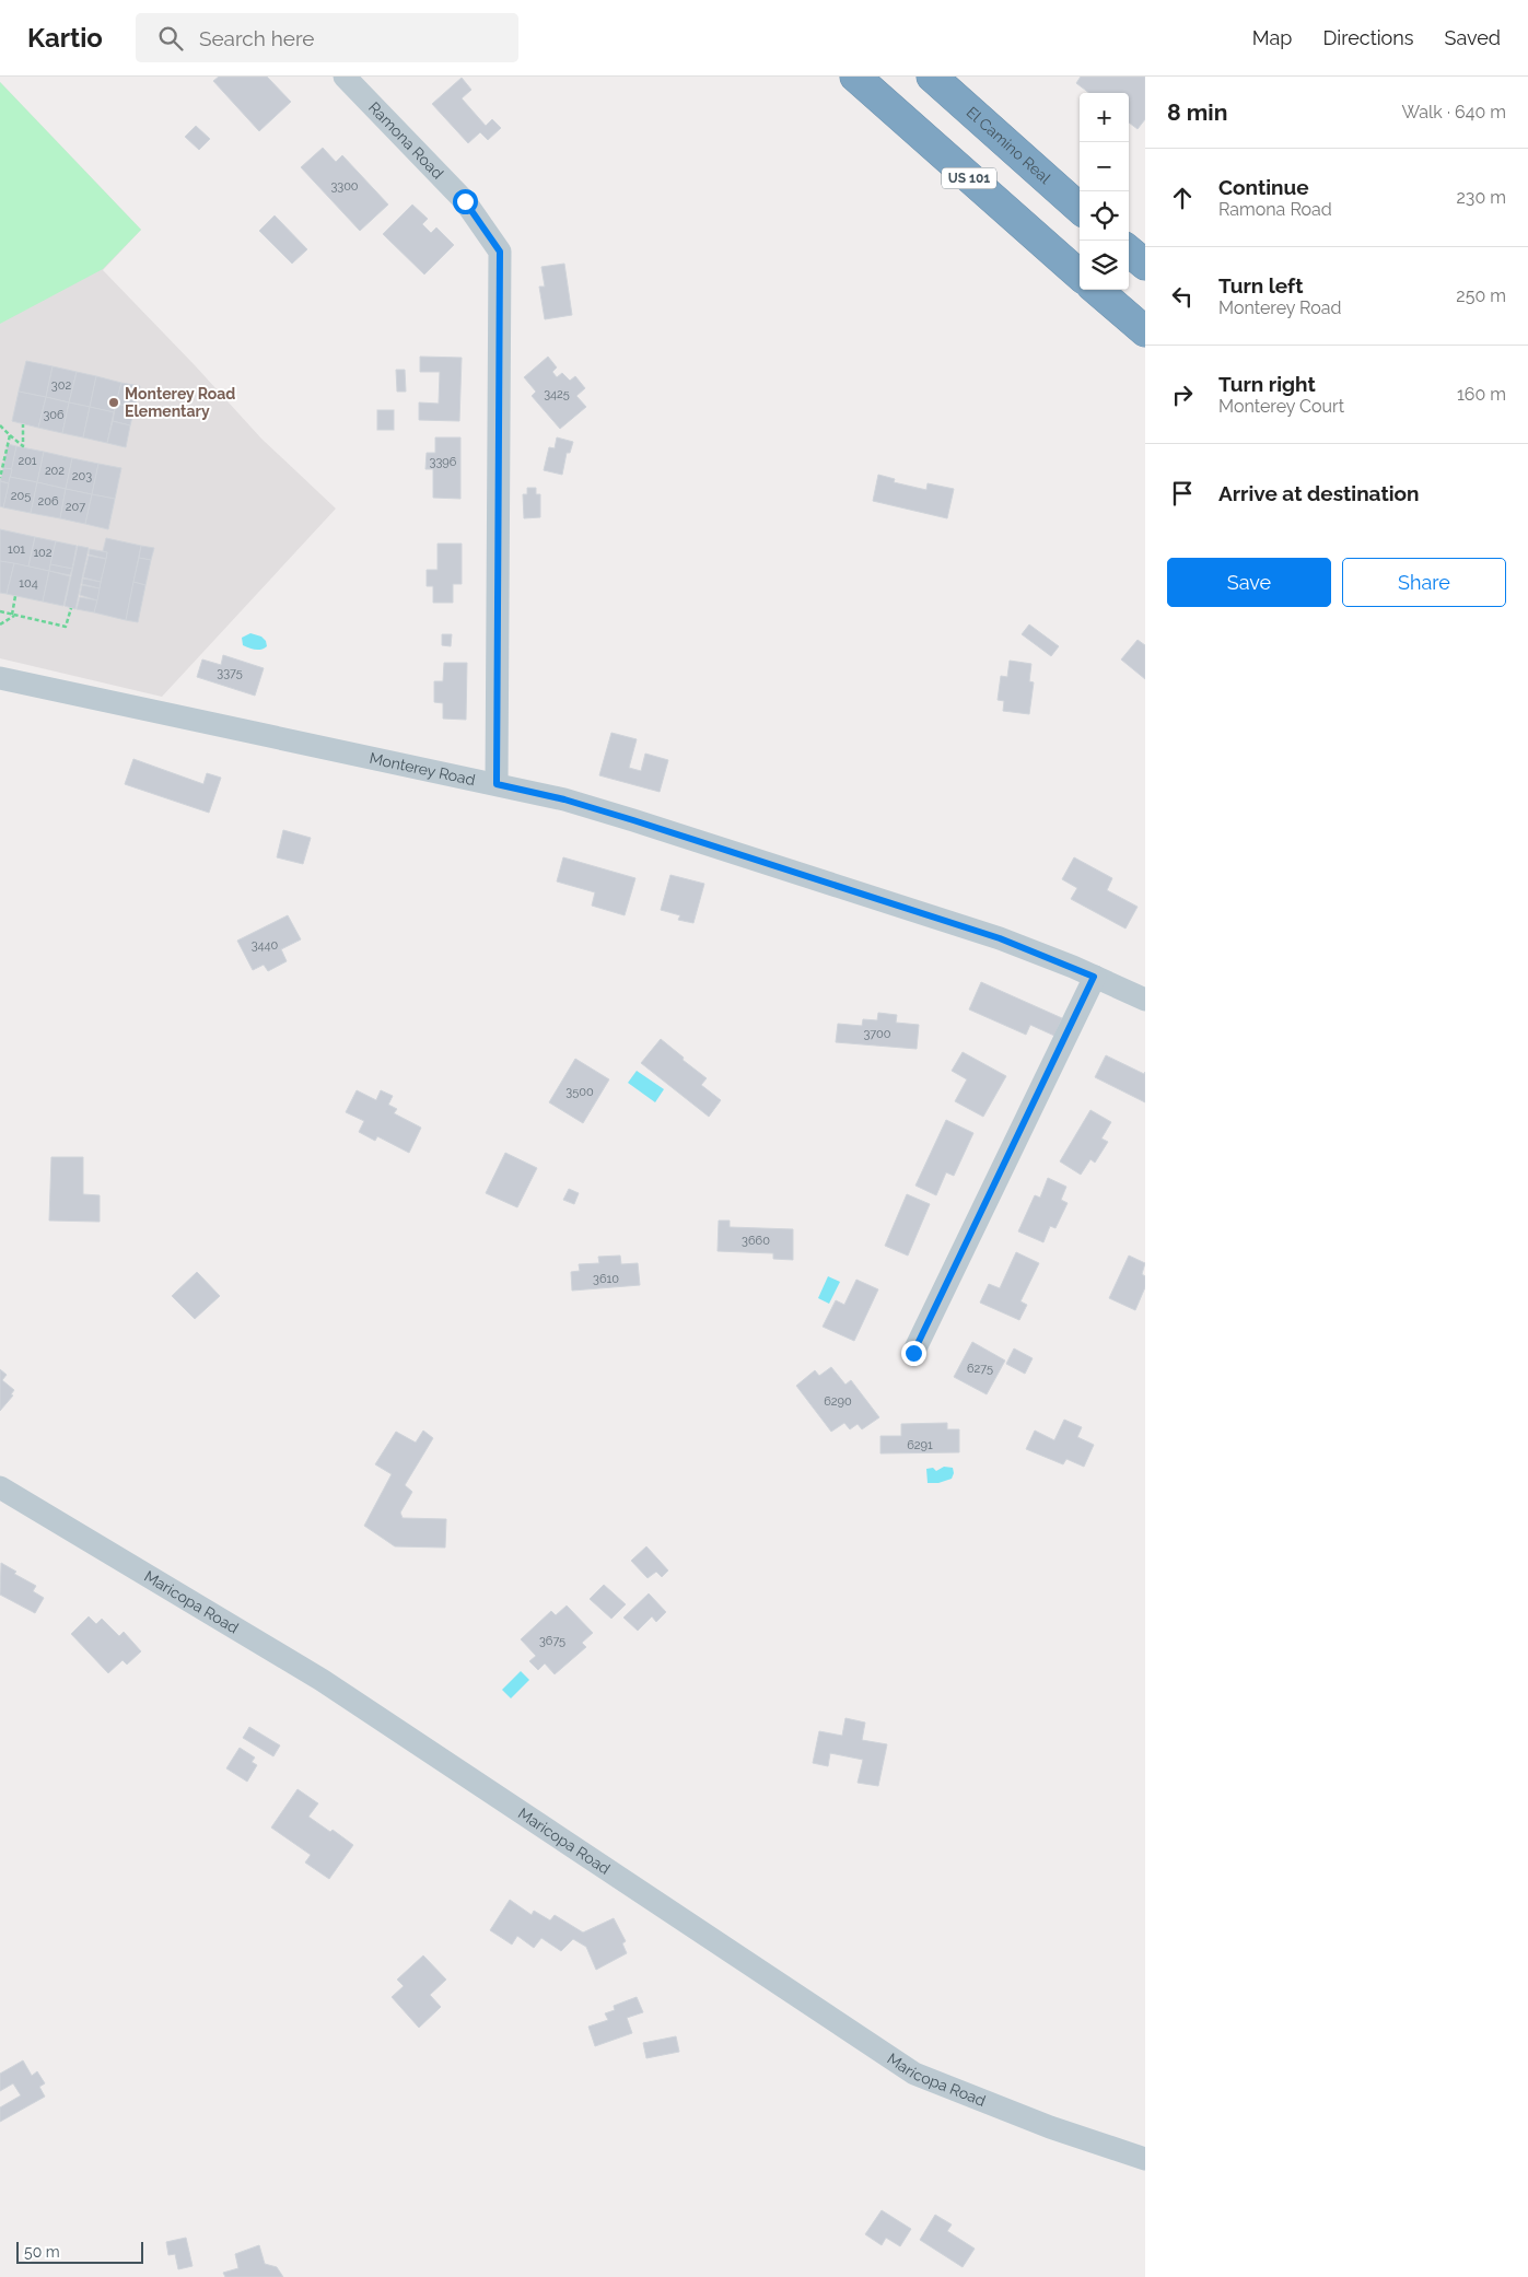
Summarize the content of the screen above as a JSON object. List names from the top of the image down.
{
  "streets": {
    "highway": ["El Camino Real", "US 101"],
    "street": ["Ramona Road", "Monterey Road", "Maricopa Road"]
  },
  "crossings": [
    ["Ramona Road", "Monterey Road"]
  ],
  "places": ["Monterey Road Elementary"],
  "house_numbers": [
    "3300",
    "302",
    "3425",
    "306",
    "201",
    "3396",
    "202",
    "203",
    "205",
    "206",
    "207",
    "101",
    "102",
    "104",
    "3375",
    "3440",
    "3700",
    "3500",
    "3660",
    "3610",
    "6275",
    "6290",
    "6291",
    "3675"
  ],
  "scale_bar": "50 m",
  "page": {
    "header": "Kartio",
    "search": "Search here",
    "nav": ["Map", "Directions", "Saved"],
    "heading": ["8 min", "Walk · 640 m"],
    "map_buttons": ["+", "−"],
    "list": [
      ["Continue", "Ramona Road", "230 m"],
      ["Turn left", "Monterey Road", "250 m"],
      ["Turn right", "Monterey Court", "160 m"],
      "Arrive at destination"
    ],
    "buttons": ["Save", "Share"],
    "scale": "50 m"
  }
}
